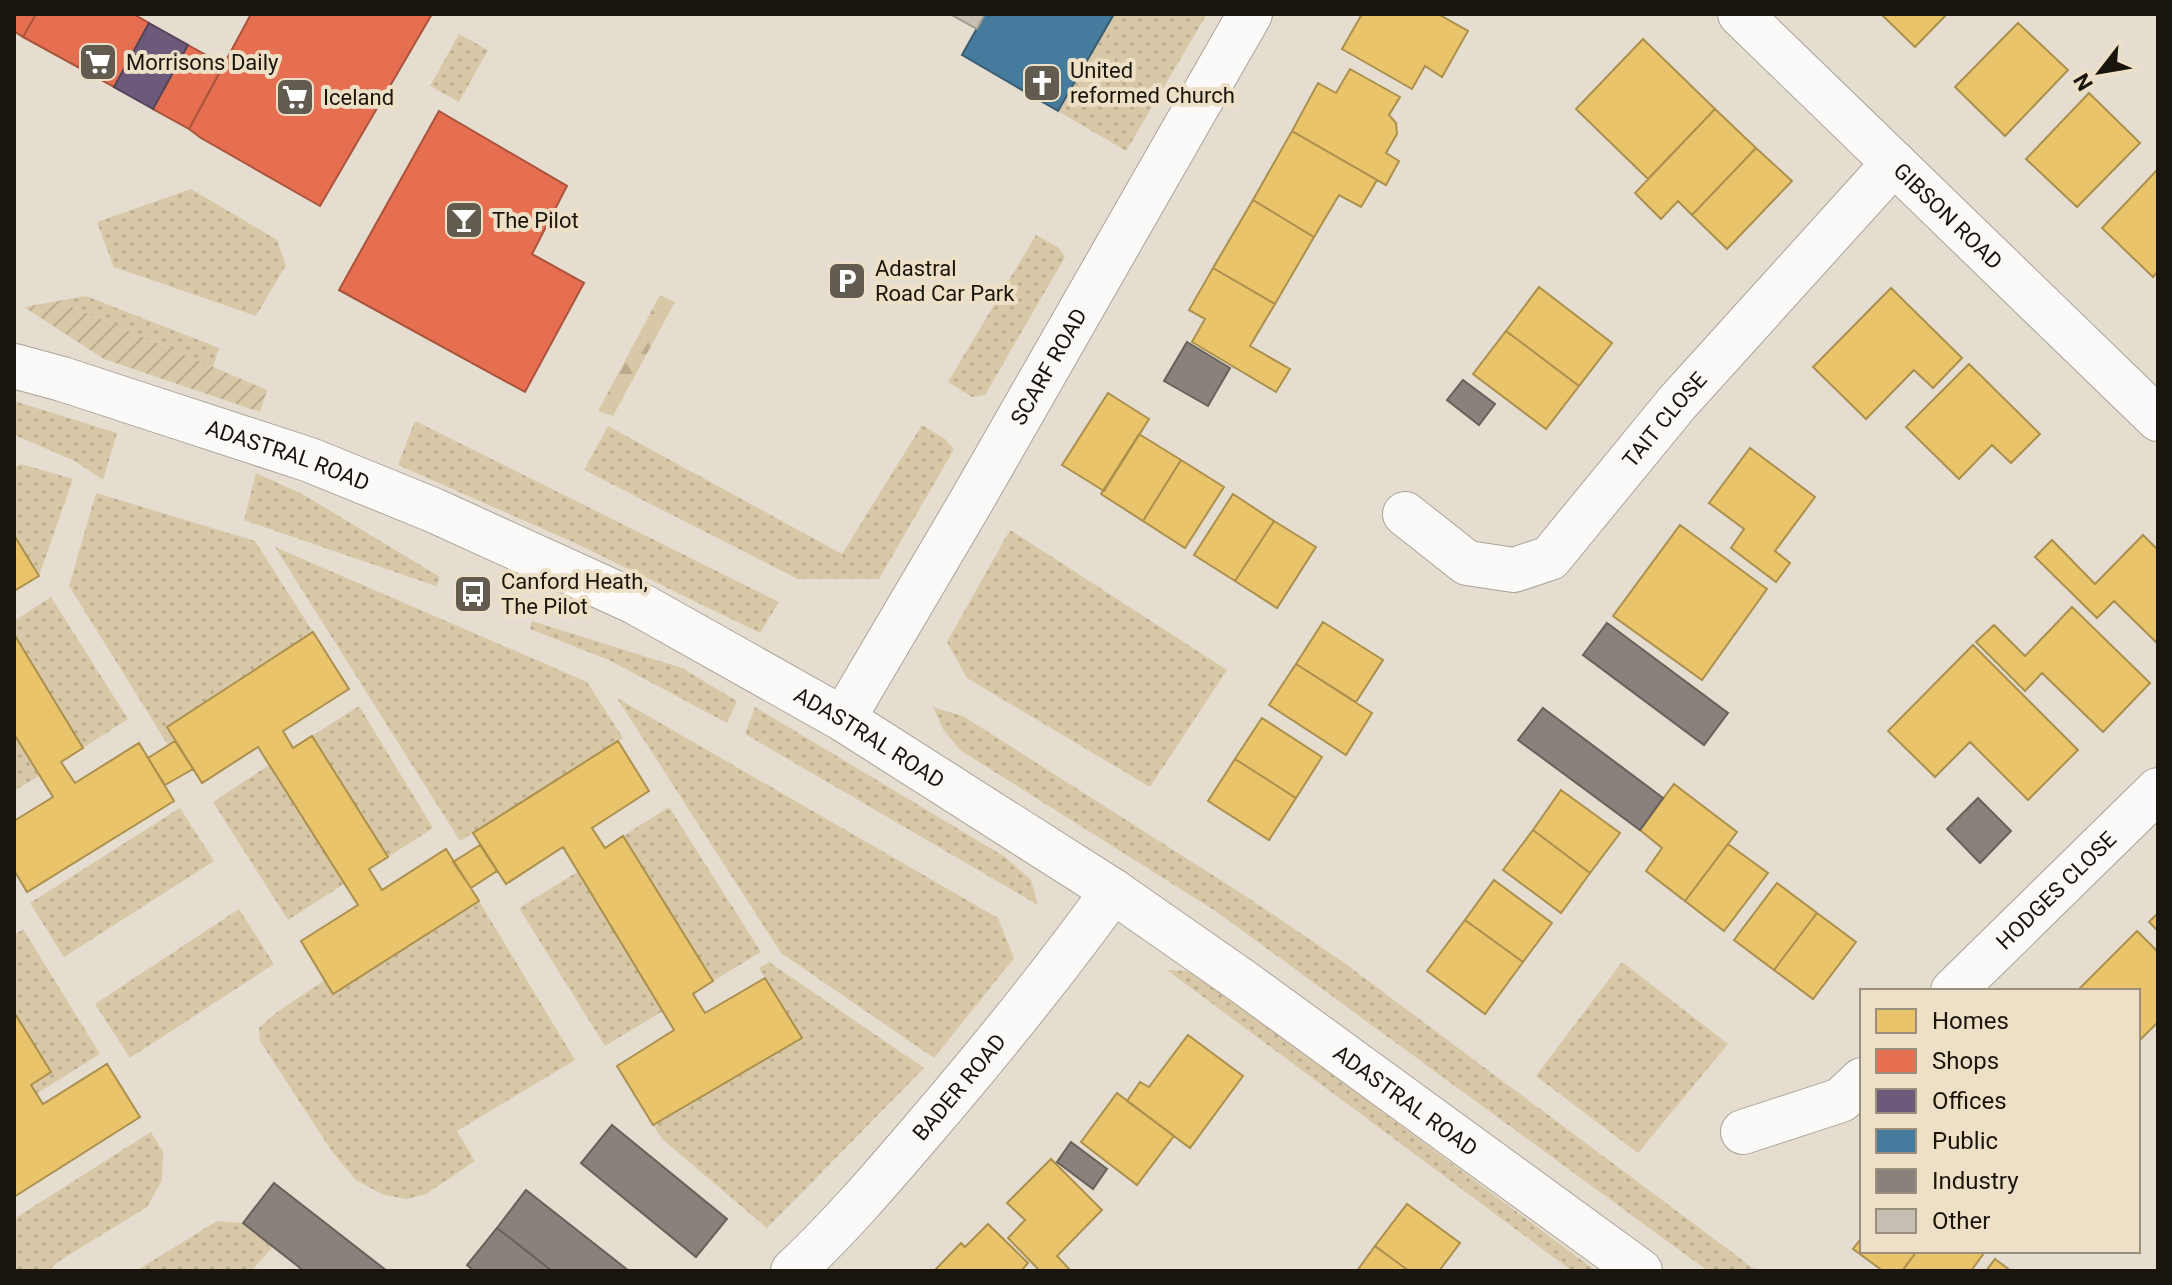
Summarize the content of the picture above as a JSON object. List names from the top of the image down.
{
  "streets": {
    "street": [
      "GIBSON ROAD",
      "SCARF ROAD",
      "TAIT CLOSE",
      "ADASTRAL ROAD",
      "HODGES CLOSE",
      "BADER ROAD"
    ]
  },
  "crossings": [
    ["GIBSON ROAD", "TAIT CLOSE"],
    ["SCARF ROAD", "ADASTRAL ROAD"],
    ["ADASTRAL ROAD", "BADER ROAD"]
  ],
  "places": {
    "supermarket": ["Morrisons Daily", "Iceland"],
    "church": ["United reformed Church"],
    "bar": ["The Pilot"],
    "parking": ["Adastral Road Car Park"],
    "bus stop": ["Canford Heath, The Pilot"]
  },
  "legend": [
    "Homes",
    "Shops",
    "Offices",
    "Public",
    "Industry",
    "Other"
  ],
  "north": "bottom left"
}
